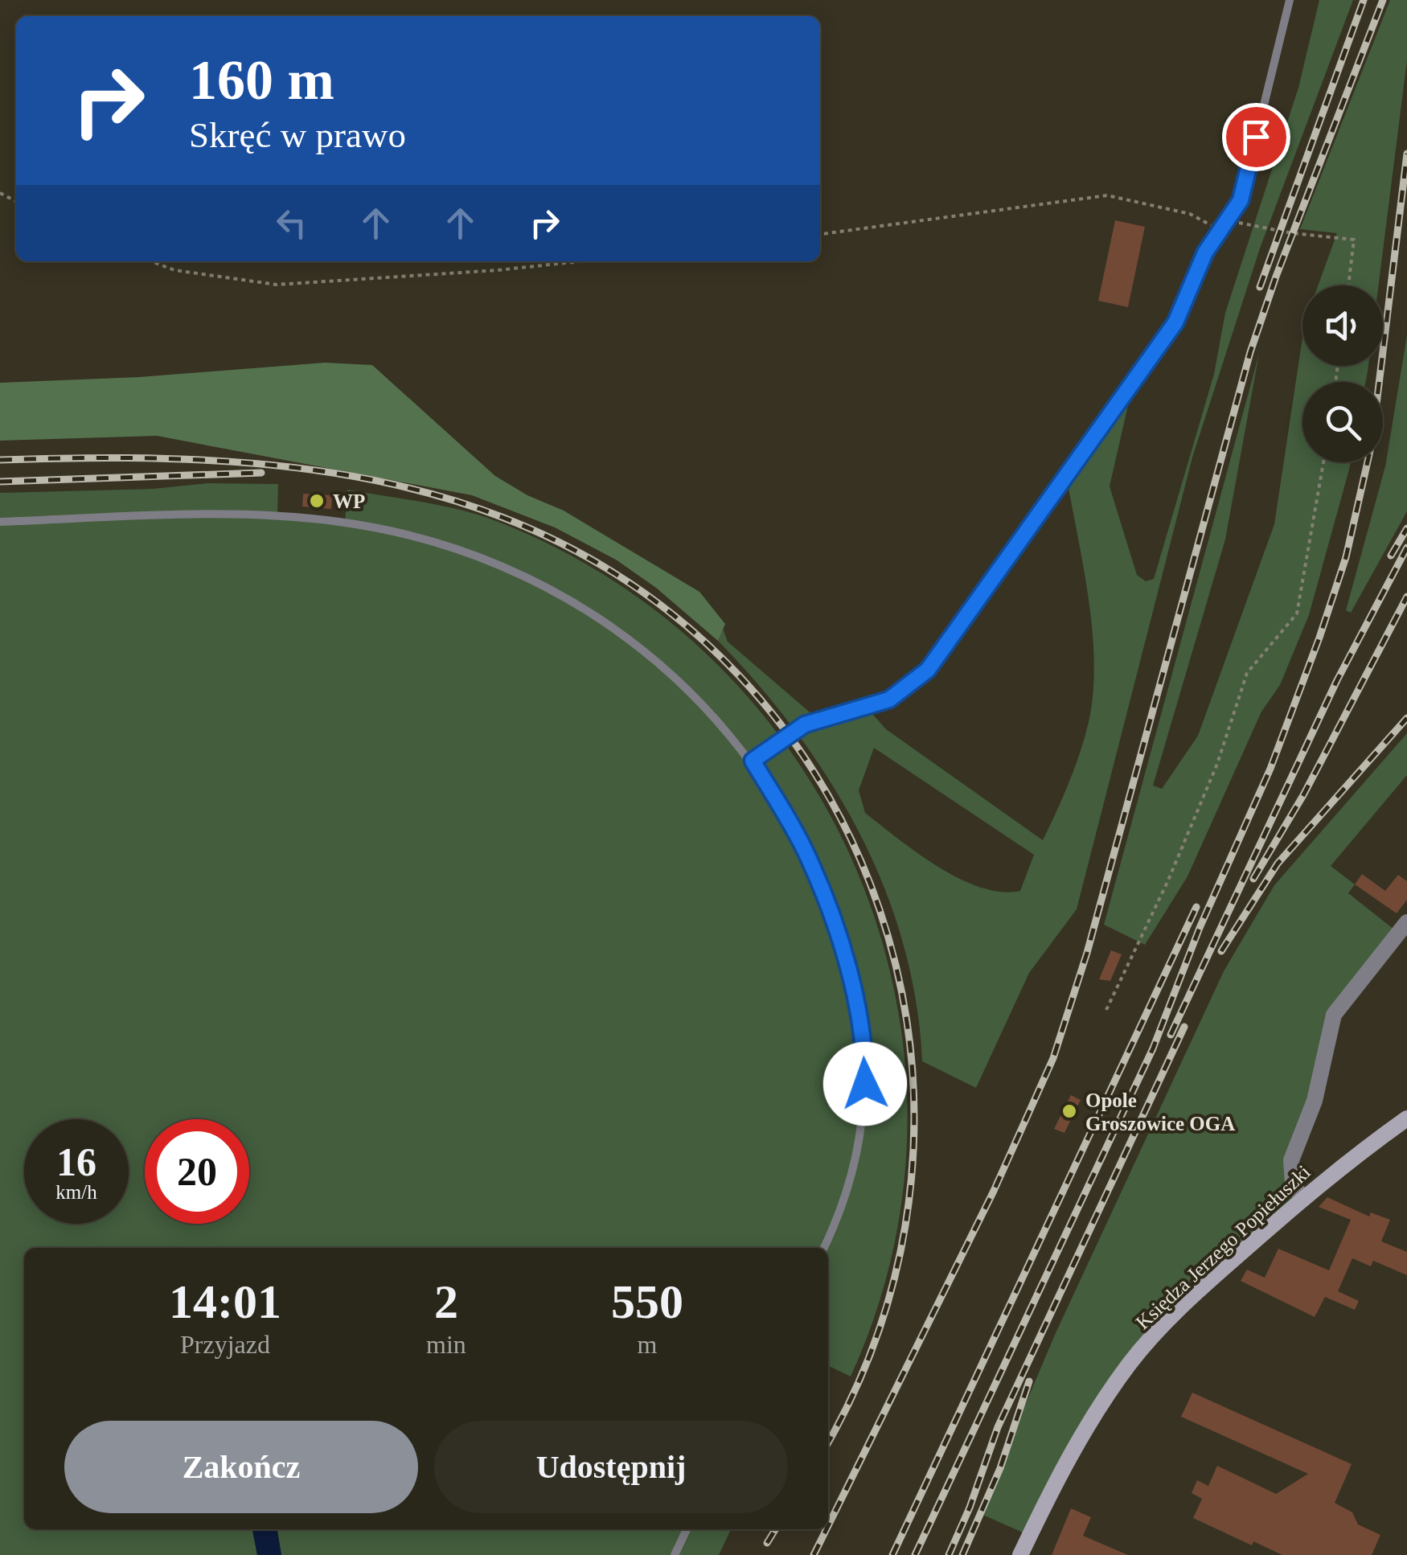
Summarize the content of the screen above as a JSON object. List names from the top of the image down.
{
  "streets": {
    "main road": ["Księdza Jerzego Popiełuszki"]
  },
  "places": ["WP", "Opole Groszowice OGA"],
  "page": {
    "turn": ["160 m", "Skręć w prawo"],
    "speed": "16 km/h",
    "limit": "20",
    "eta": [
      "14:01",
      "Przyjazd",
      "2",
      "min",
      "550",
      "m"
    ],
    "buttons": ["Zakończ", "Udostępnij"]
  }
}
